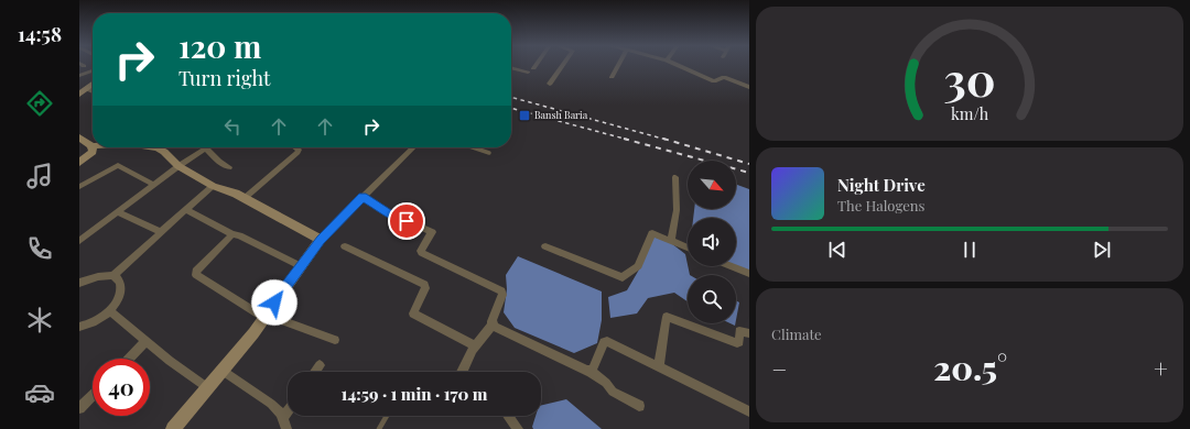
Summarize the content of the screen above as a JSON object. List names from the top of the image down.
{
  "places": {
    "transit": ["Bansh Baria"]
  },
  "north": "bottom right",
  "page": {
    "tabs": "14:58",
    "turn": ["120 m", "Turn right"],
    "song": ["Night Drive", "The Halogens"],
    "tile": "Climate",
    "heat": ["−", "20.5°", "+"],
    "limit": "40",
    "trip": "14:59 · 1 min · 170 m",
    "gauge": ["30", "km/h"]
  }
}
